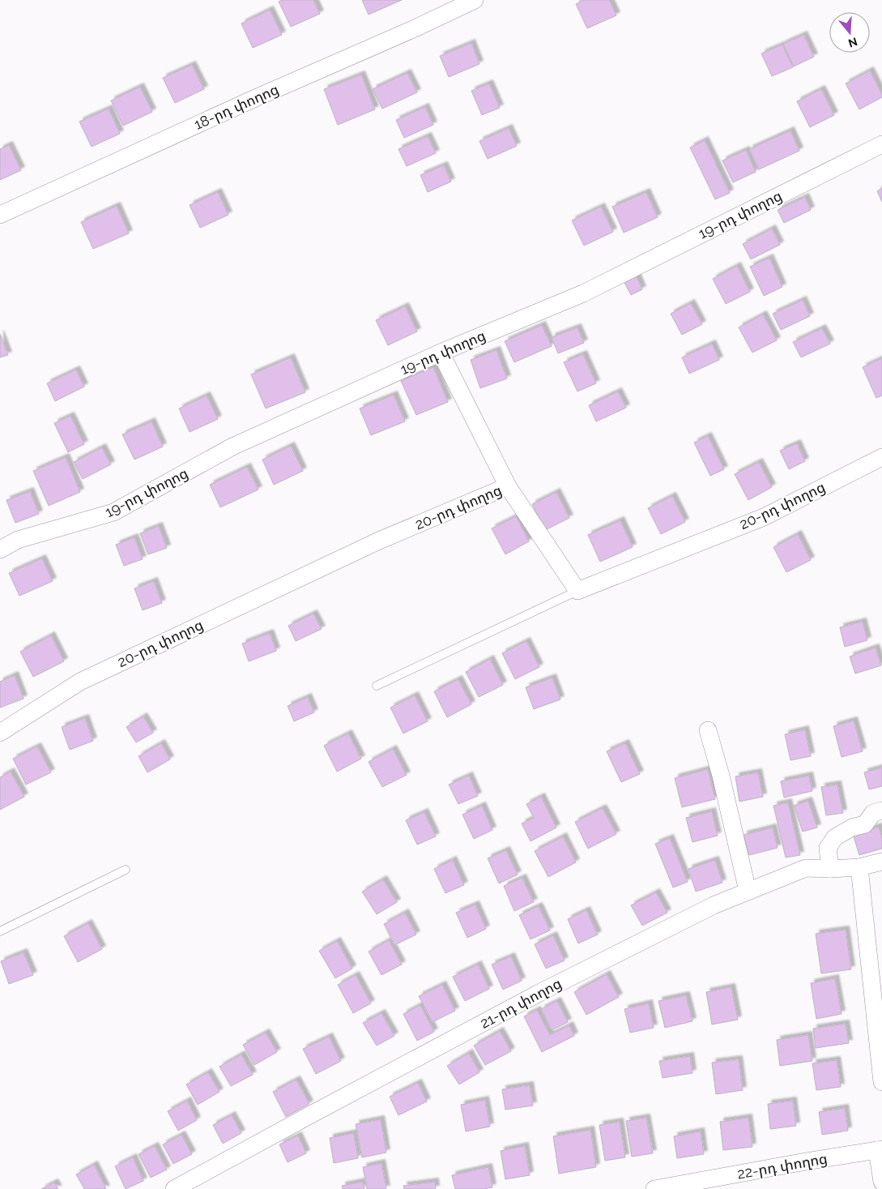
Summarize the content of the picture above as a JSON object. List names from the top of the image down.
{
  "streets": {
    "street": [
      "18-րդ փողոց",
      "19-րդ փողոց",
      "20-րդ փողոց",
      "21-րդ փողոց",
      "22-րդ փողոց"
    ]
  },
  "north": "bottom"
}
